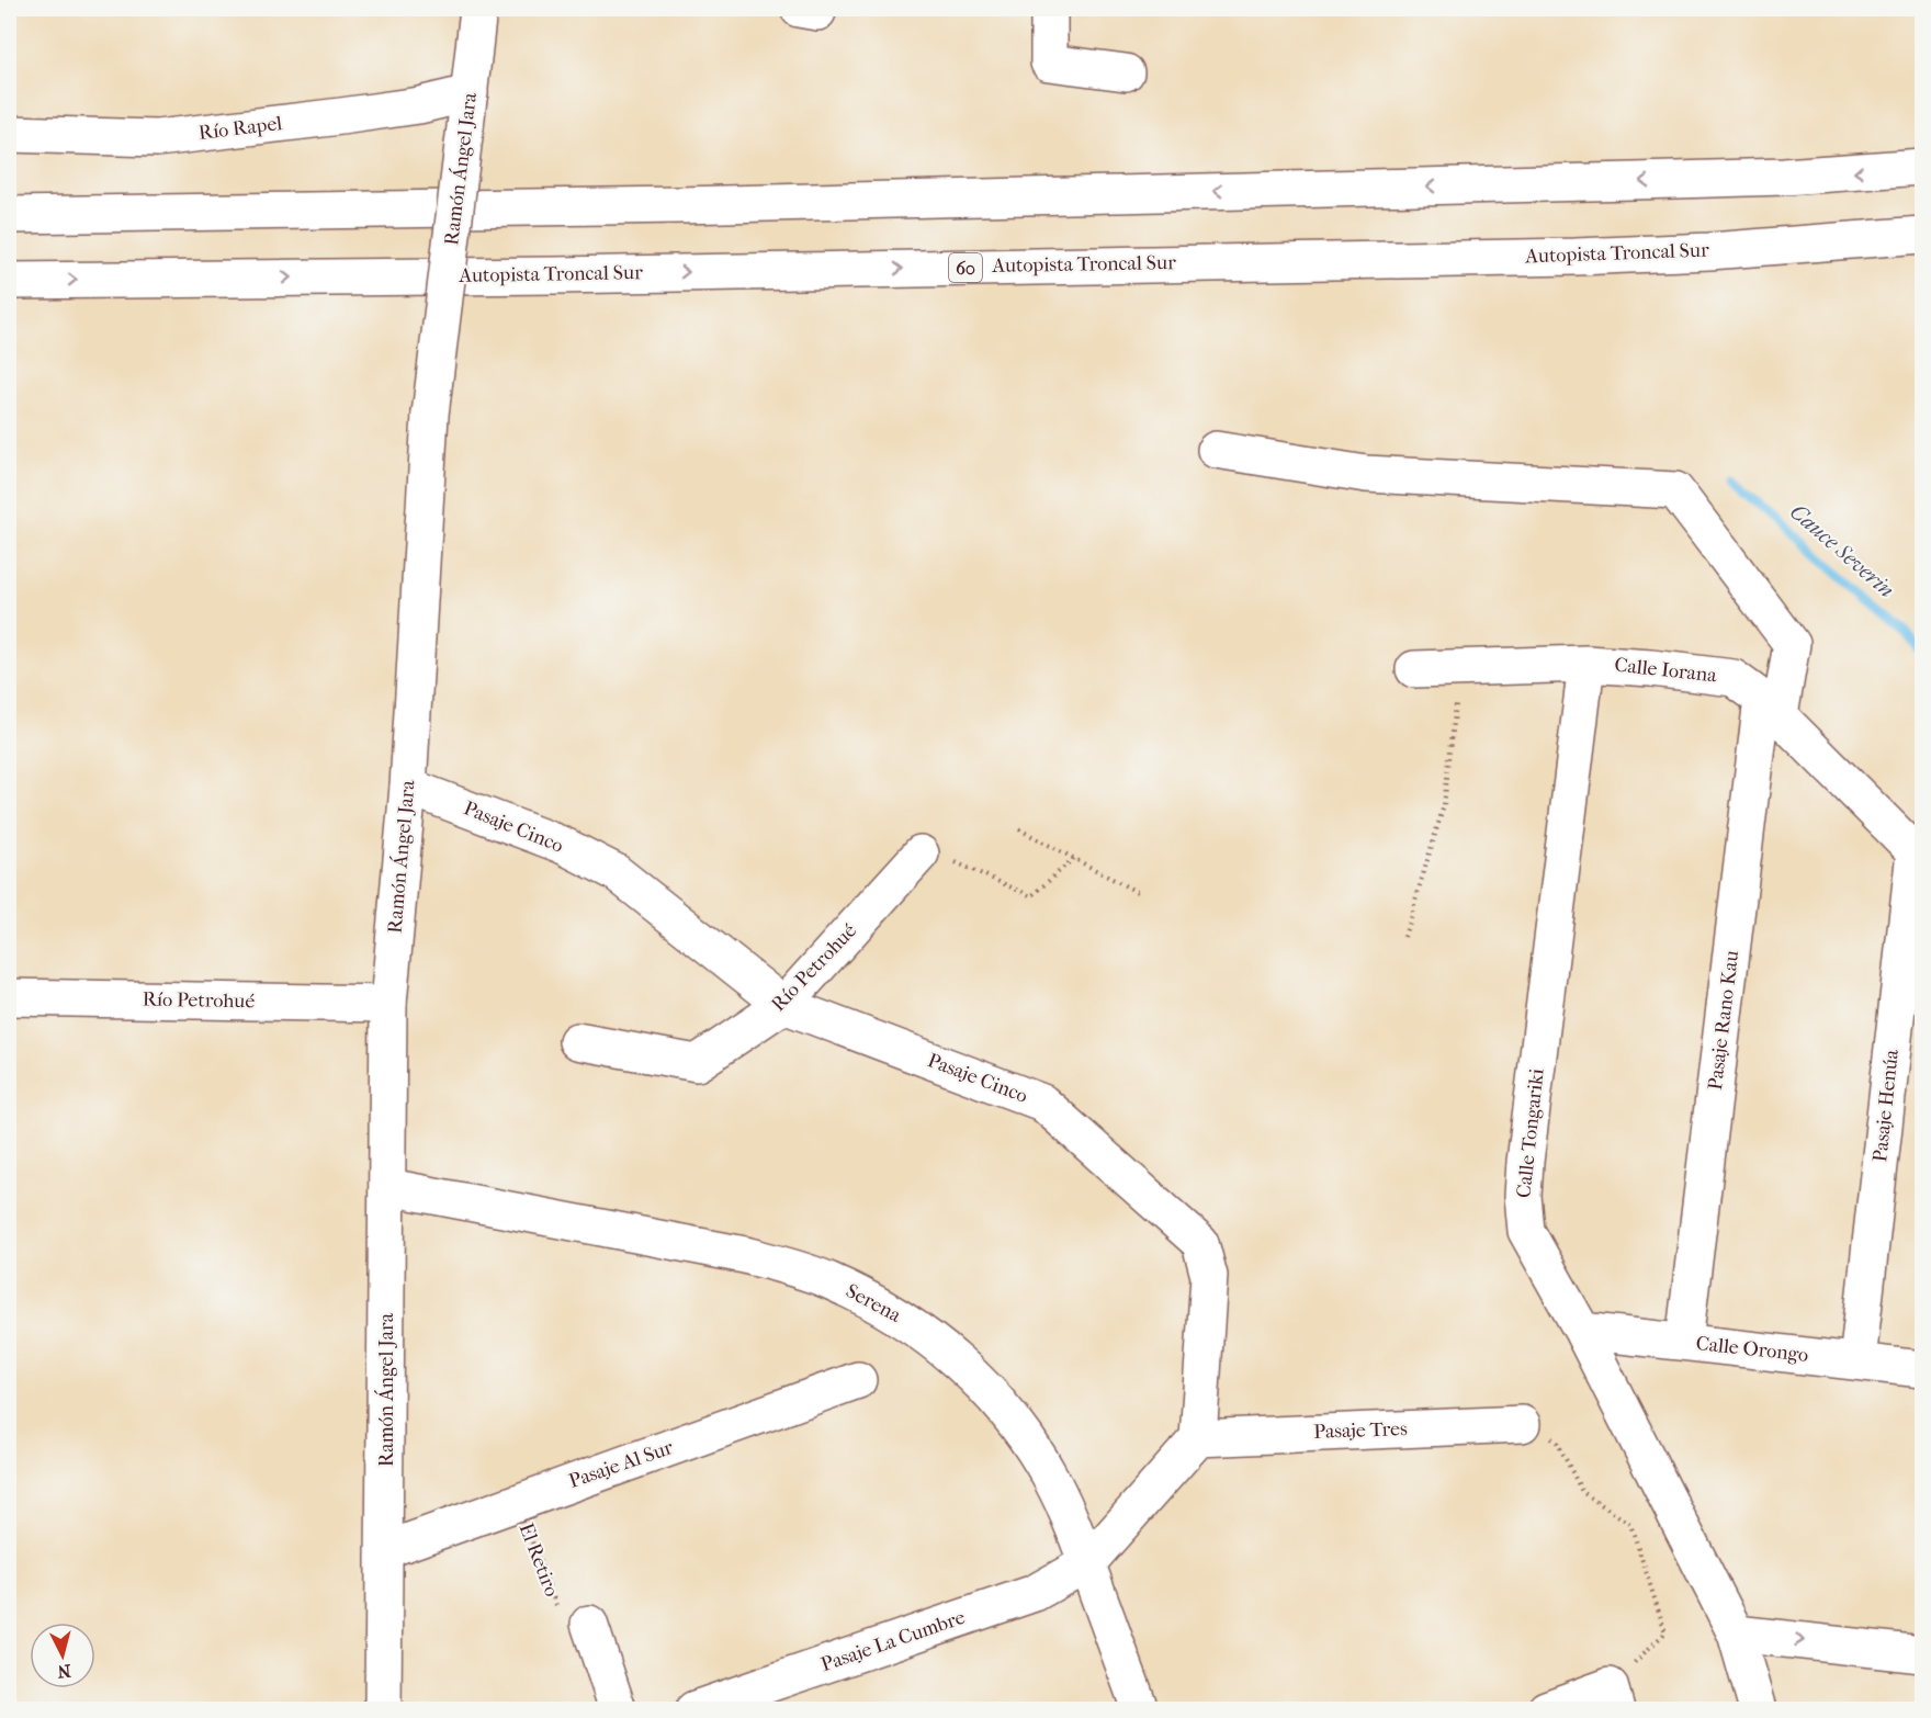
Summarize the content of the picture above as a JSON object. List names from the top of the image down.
{
  "streets": {
    "main road": [
      "Río Rapel",
      "Ramón Ángel Jara",
      "Autopista Troncal Sur",
      "60",
      "Calle Iorana",
      "Pasaje Cinco",
      "Río Petrohué",
      "Pasaje Rano Kau",
      "Pasaje Henúa",
      "Calle Tongariki",
      "Serena",
      "Calle Orongo",
      "Pasaje Tres",
      "Pasaje Al Sur",
      "Pasaje La Cumbre"
    ],
    "path": ["El Retiro"]
  },
  "crossings": [
    ["Río Rapel", "Ramón Ángel Jara"],
    ["Ramón Ángel Jara", "Pasaje Cinco"],
    ["Ramón Ángel Jara", "Río Petrohué"],
    ["Ramón Ángel Jara", "Serena"],
    ["Ramón Ángel Jara", "Pasaje Al Sur"],
    ["Calle Iorana", "Pasaje Rano Kau"],
    ["Calle Iorana", "Pasaje Henúa"],
    ["Calle Iorana", "Calle Tongariki"],
    ["Pasaje Cinco", "Río Petrohué"],
    ["Pasaje Cinco", "Pasaje Tres"],
    ["Pasaje Rano Kau", "Calle Orongo"],
    ["Pasaje Henúa", "Calle Orongo"],
    ["Calle Tongariki", "Calle Orongo"],
    ["Serena", "Pasaje La Cumbre"],
    ["Pasaje Al Sur", "El Retiro"]
  ],
  "water": ["Cauce Severin"],
  "north": "bottom"
}
